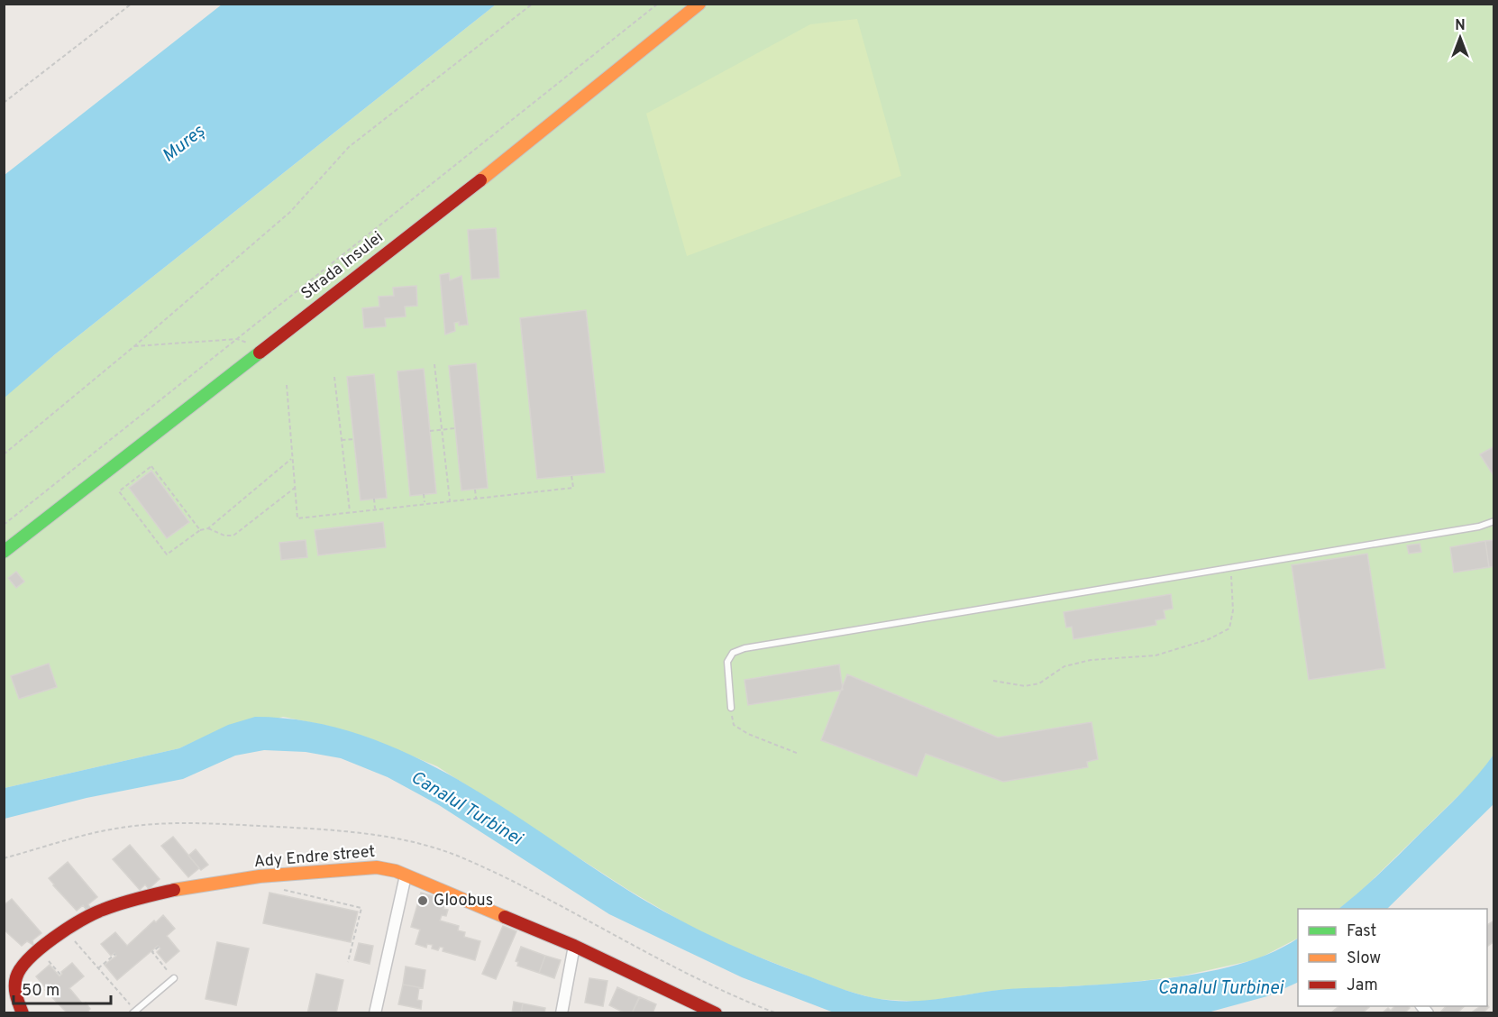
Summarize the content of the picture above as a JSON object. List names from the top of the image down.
{
  "streets": {
    "street": ["Strada Insulei", "Ady Endre street"]
  },
  "water": ["Mureș", "Canalul Turbinei"],
  "places": ["Gloobus"],
  "legend": ["Fast", "Slow", "Jam"],
  "scale_bar": "50 m",
  "north": "top"
}
